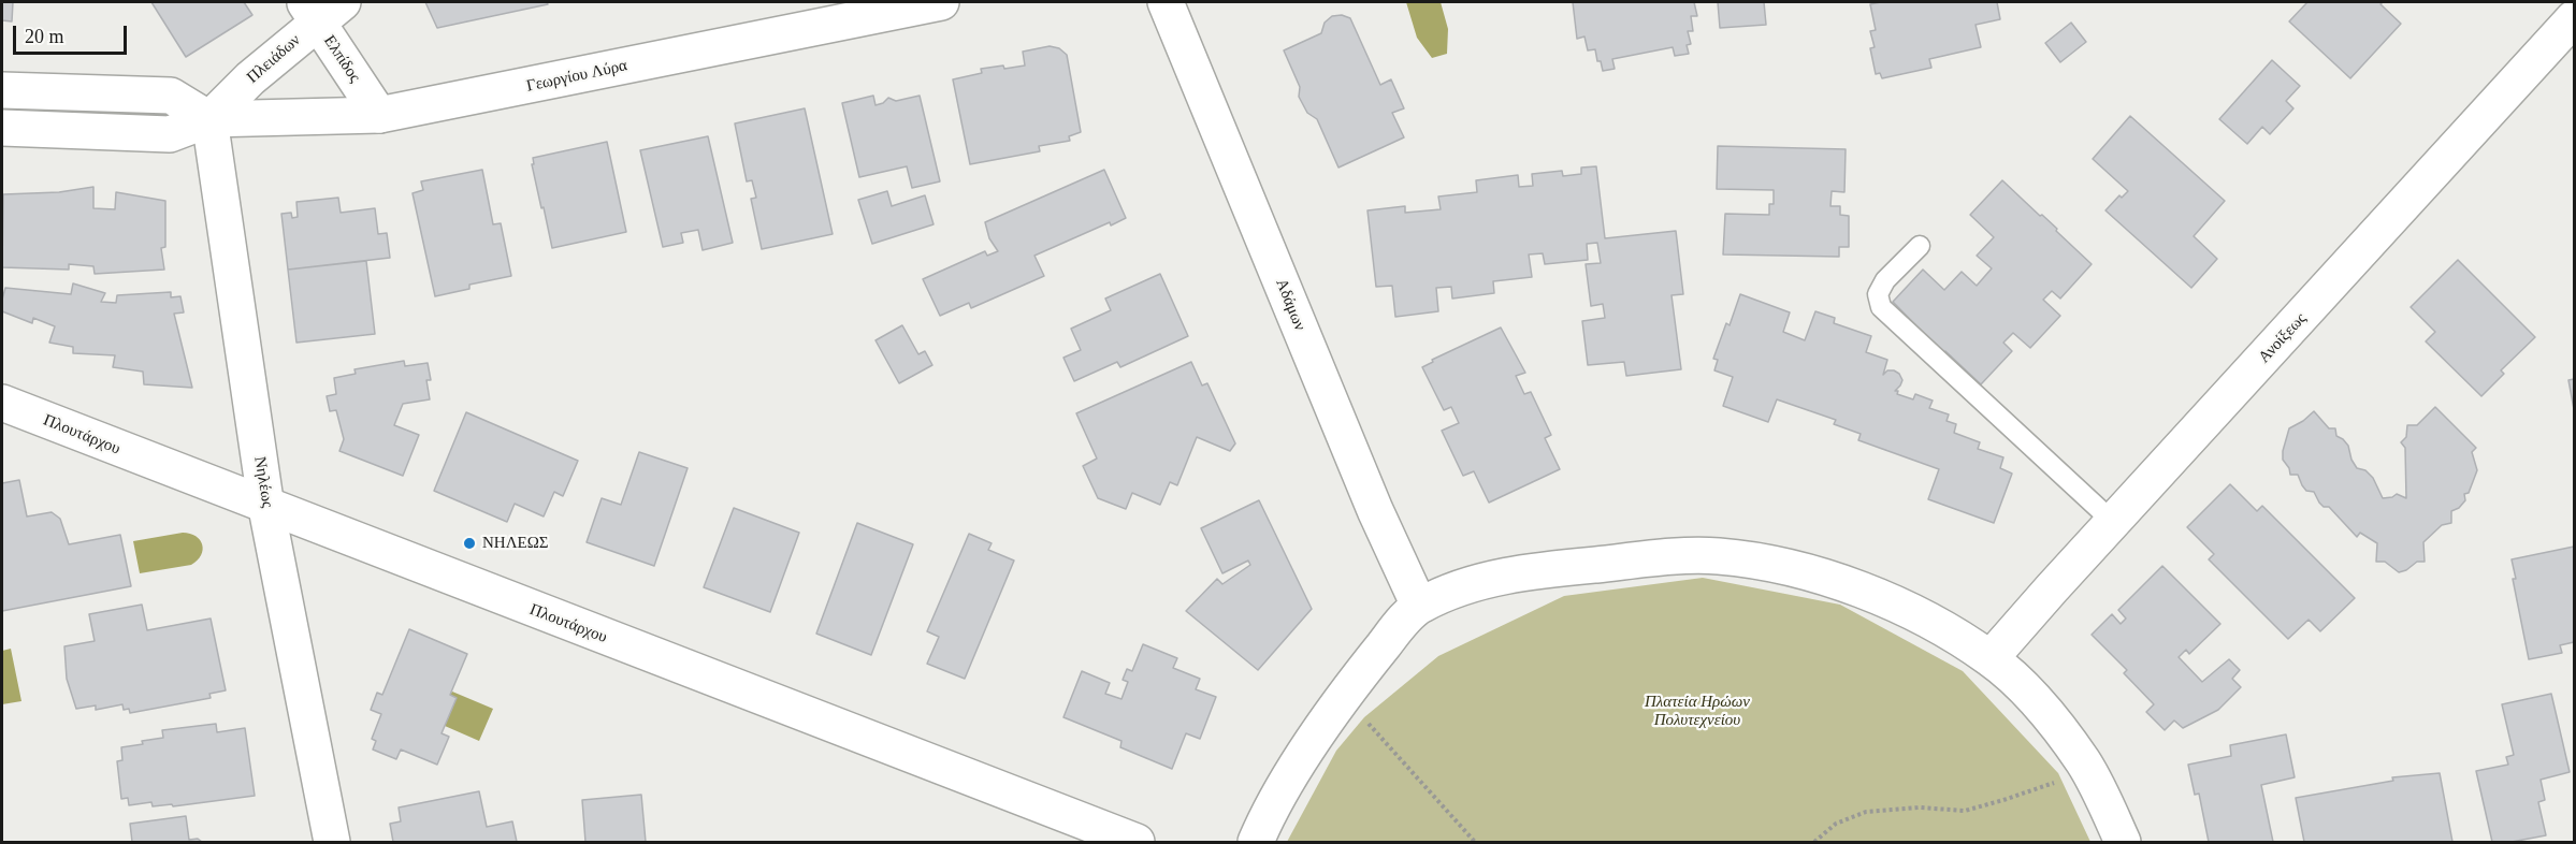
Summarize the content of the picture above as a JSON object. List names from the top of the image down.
{
  "streets": {
    "street": [
      "Πλειάδων",
      "Ελπίδος",
      "Γεωργίου Λύρα",
      "Αδάμων",
      "Ανοίξεως",
      "Πλουτάρχου",
      "Νηλέως"
    ]
  },
  "crossings": [
    ["Πλειάδων", "Ελπίδος"],
    ["Πλειάδων", "Γεωργίου Λύρα"],
    ["Πλειάδων", "Νηλέως"],
    ["Ελπίδος", "Γεωργίου Λύρα"],
    ["Γεωργίου Λύρα", "Νηλέως"],
    ["Πλουτάρχου", "Νηλέως"]
  ],
  "parks": ["Πλατεία Ηρώων Πολυτεχνείου"],
  "places": ["ΝΗΛΕΩΣ"],
  "scale_bar": "20 m"
}
